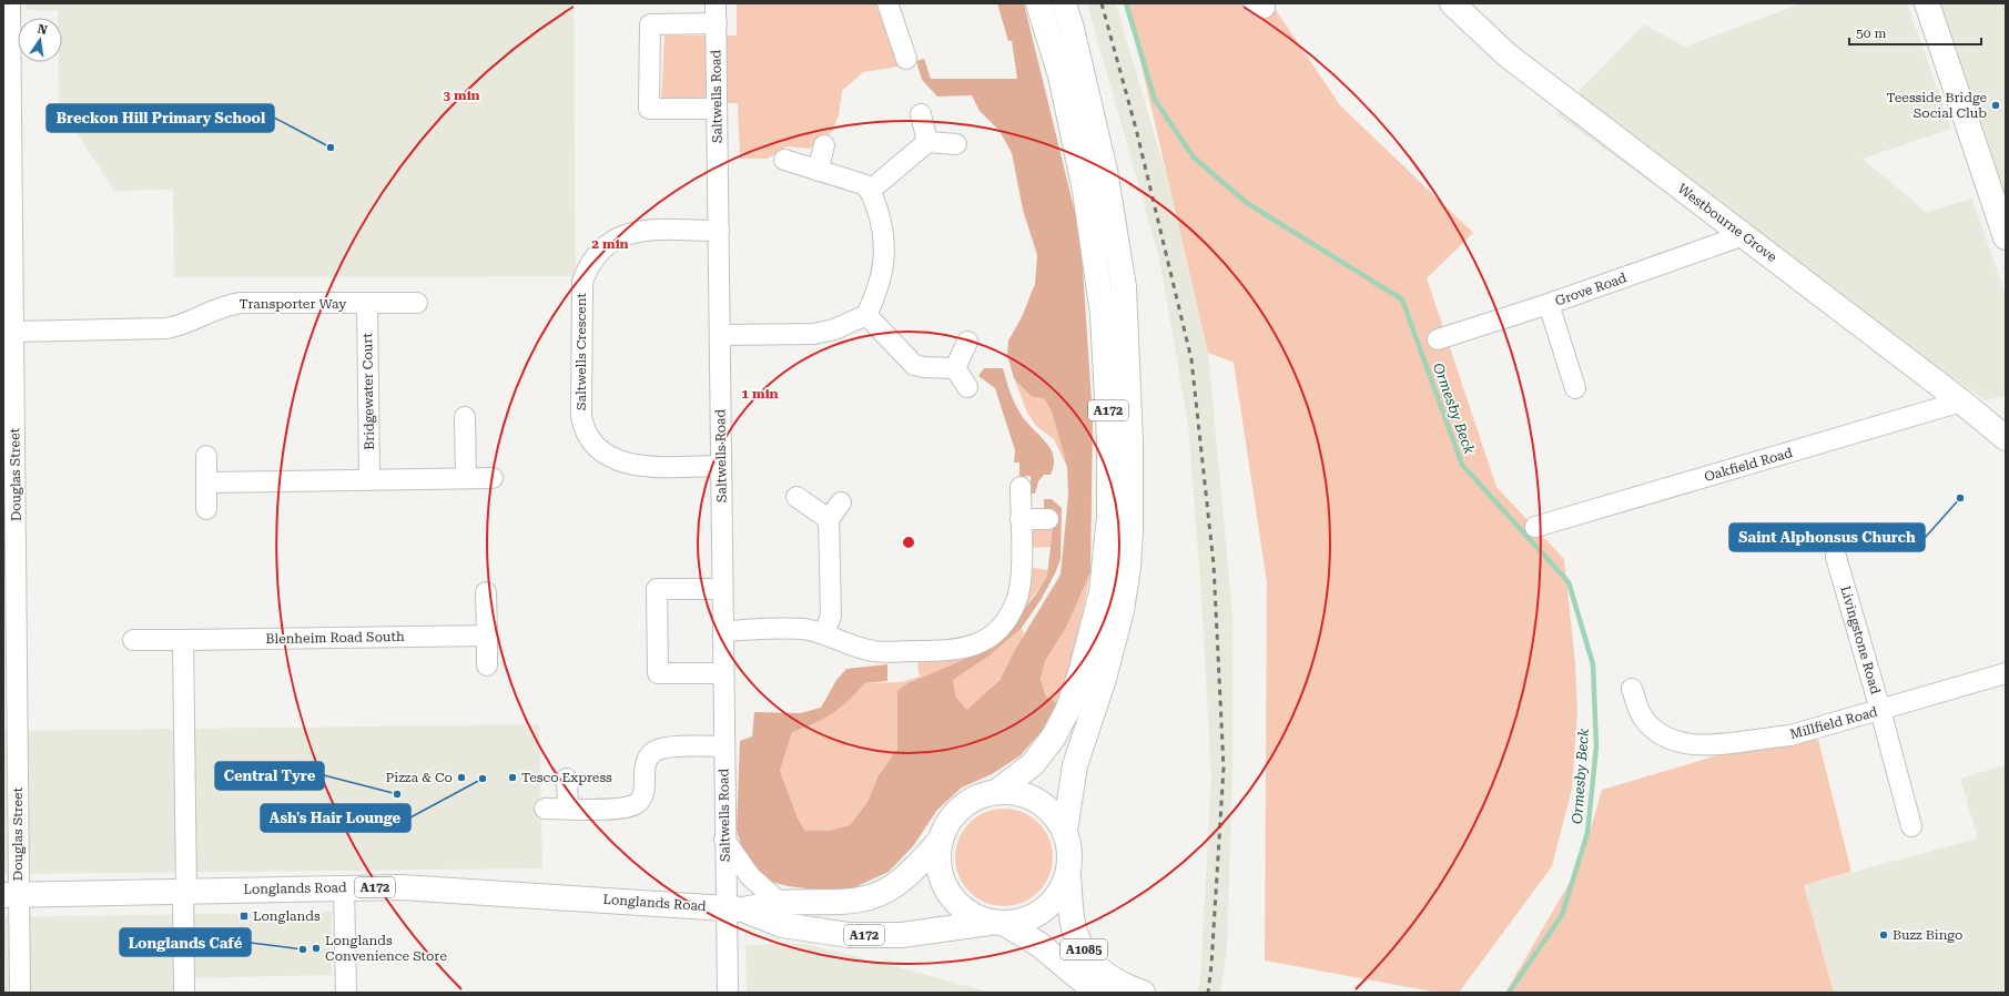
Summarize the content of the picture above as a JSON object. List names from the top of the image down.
{
  "streets": {
    "main road": [
      "Westbourne Grove",
      "A172",
      "Longlands Road",
      "A1085"
    ],
    "street": [
      "Saltwells Road",
      "Grove Road",
      "Transporter Way",
      "Saltwells Crescent",
      "Bridgewater Court",
      "Oakfield Road",
      "Douglas Street",
      "Blenheim Road South",
      "Livingstone Road",
      "Millfield Road"
    ]
  },
  "crossings": [
    ["Saltwells Road", "Saltwells Crescent"],
    ["Saltwells Road", "Longlands Road"],
    ["Westbourne Grove", "Grove Road"],
    ["Westbourne Grove", "Oakfield Road"],
    ["Transporter Way", "Bridgewater Court"],
    ["Transporter Way", "Douglas Street"],
    ["A172", "Longlands Road"],
    ["Douglas Street", "Longlands Road"],
    ["Livingstone Road", "Millfield Road"]
  ],
  "water": ["Ormesby Beck"],
  "places": {
    "other": [
      "Teesside Bridge Social Club",
      "Breckon Hill Primary School",
      "Saint Alphonsus Church",
      "Pizza & Co",
      "Tesco Express",
      "Ash's Hair Lounge",
      "Central Tyre",
      "Buzz Bingo",
      "Longlands Convenience Store",
      "Longlands Café"
    ],
    "transit": ["Longlands"]
  },
  "scale_bar": "50 m",
  "north": "top",
  "rings": ["3 min", "2 min", "1 min"]
}
